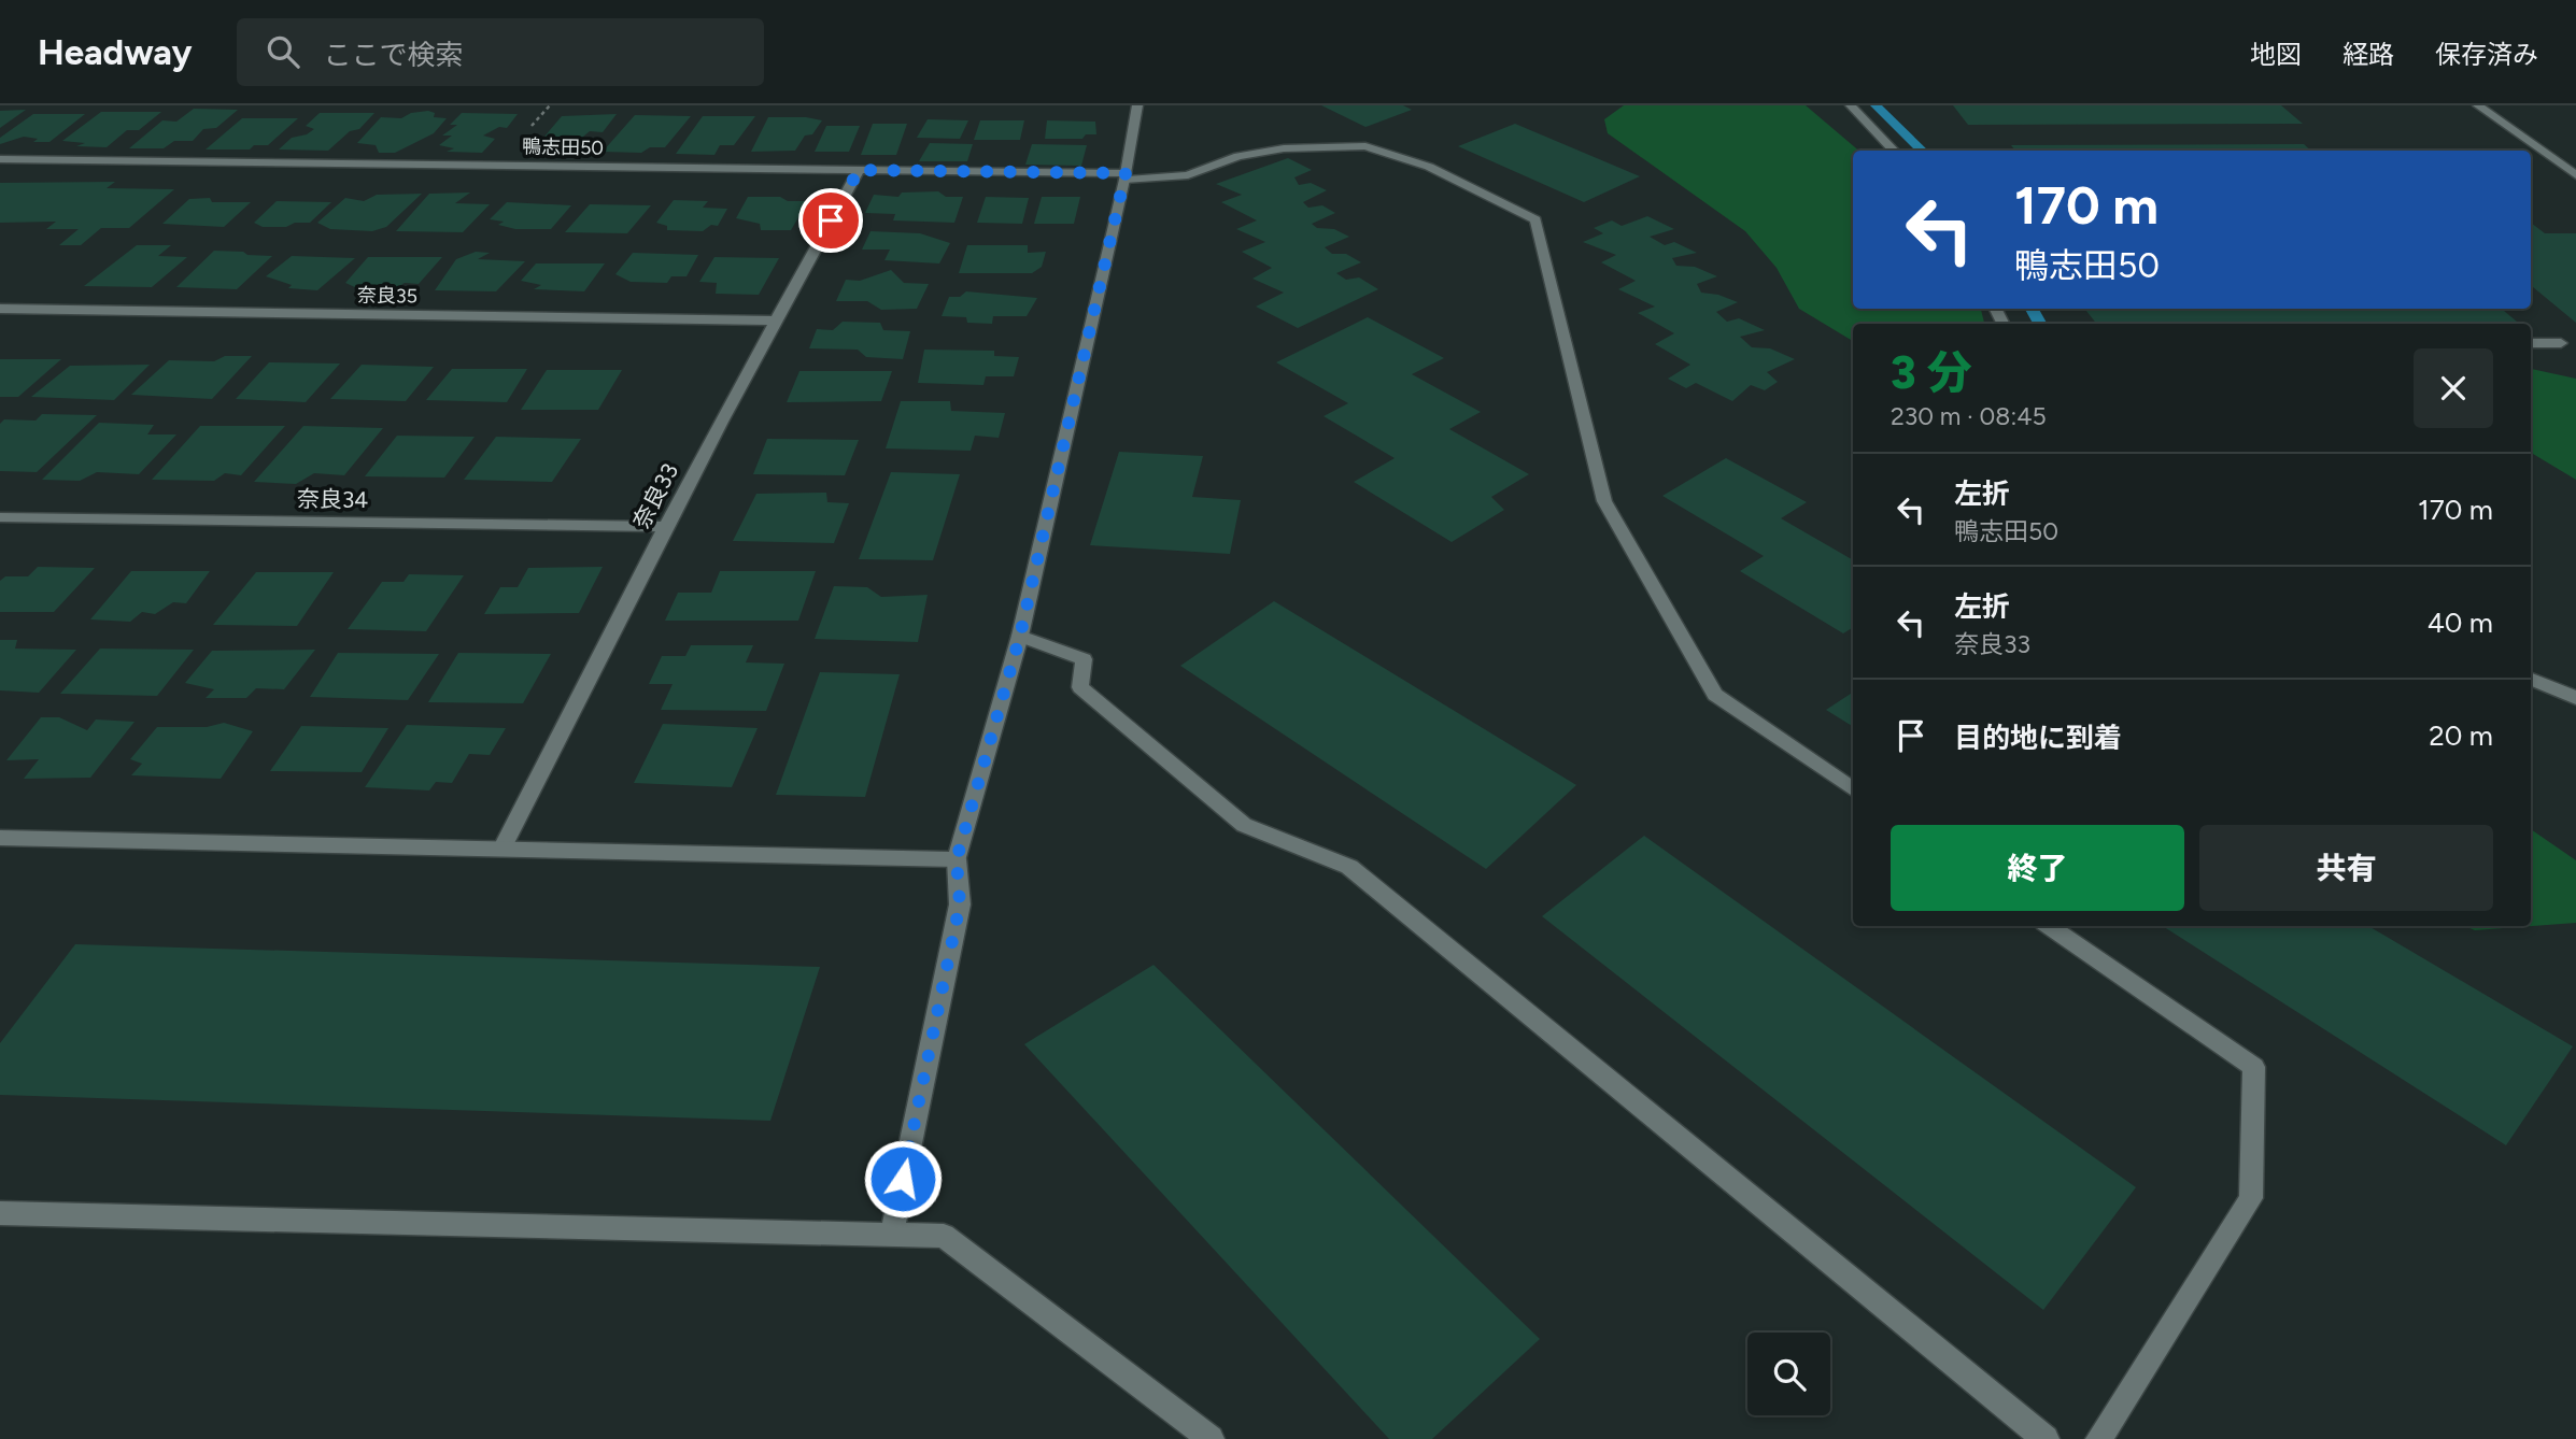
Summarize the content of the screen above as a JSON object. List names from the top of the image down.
{
  "streets": {
    "street": [
      "鴨志田50",
      "奈良35",
      "奈良33",
      "奈良34"
    ]
  },
  "crossings": [
    ["鴨志田50", "奈良33"],
    ["奈良35", "奈良33"],
    ["奈良33", "奈良34"]
  ],
  "page": {
    "header": "Headway",
    "search": "ここで検索",
    "nav": ["地図", "経路", "保存済み"],
    "turn": ["170 m", "鴨志田50"],
    "heading": ["3 分", "230 m · 08:45"],
    "list": [
      {
        "name": "左折",
        "note": "鴨志田50",
        "value": "170 m"
      },
      {
        "name": "左折",
        "note": "奈良33",
        "value": "40 m"
      },
      {
        "name": "目的地に到着",
        "value": "20 m"
      }
    ],
    "buttons": ["終了", "共有"]
  }
}
